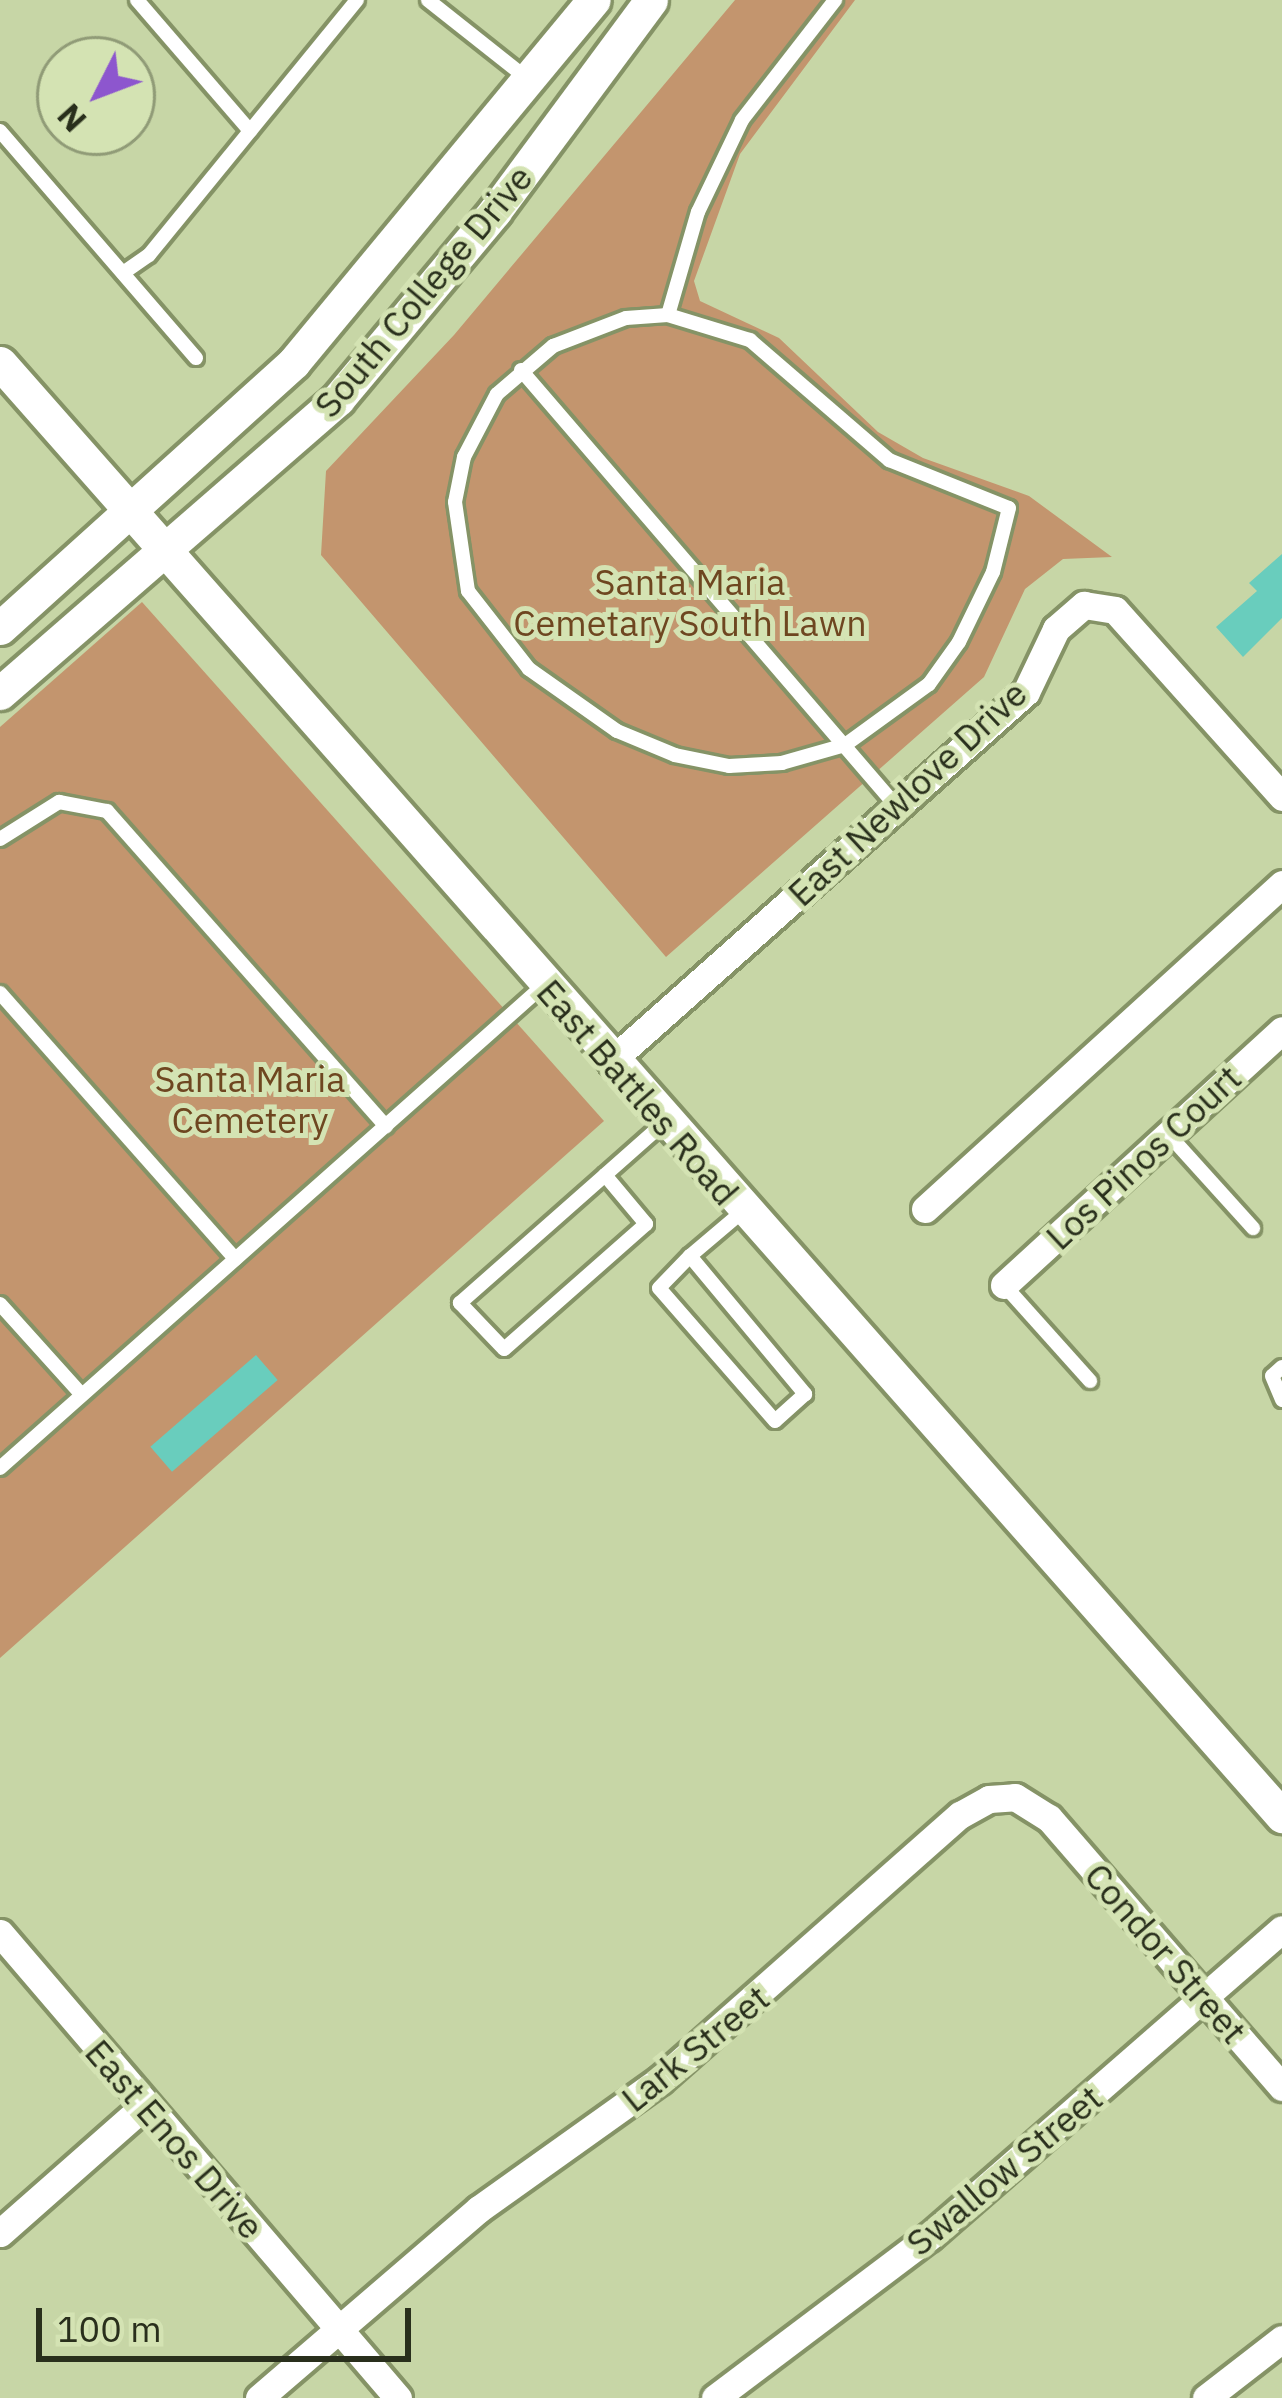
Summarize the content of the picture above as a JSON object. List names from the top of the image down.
{
  "streets": {
    "street": [
      "South College Drive",
      "East Newlove Drive",
      "East Battles Road",
      "Los Pinos Court",
      "Condor Street",
      "Lark Street",
      "East Enos Drive",
      "Swallow Street"
    ]
  },
  "crossings": [
    ["South College Drive", "East Battles Road"],
    ["East Newlove Drive", "East Battles Road"],
    ["Condor Street", "Lark Street"],
    ["Condor Street", "Swallow Street"],
    ["Lark Street", "East Enos Drive"]
  ],
  "parks": ["Santa Maria Cemetary South Lawn", "Santa Maria Cemetery"],
  "scale_bar": "100 m",
  "north": "bottom left"
}
